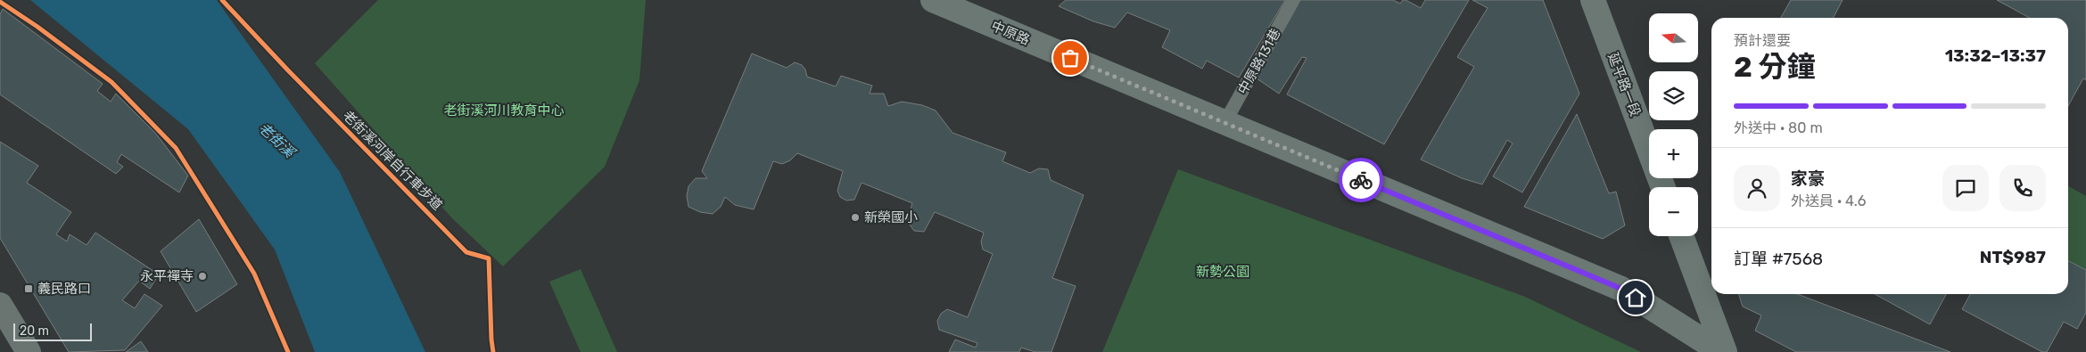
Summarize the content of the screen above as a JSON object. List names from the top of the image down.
{
  "streets": {
    "main road": ["中原路", "延平路一段"],
    "lane": ["中原路131巷"],
    "cycle path": ["老街溪河岸自行車步道"]
  },
  "crossings": [
    ["中原路", "中原路131巷"]
  ],
  "water": ["老街溪"],
  "parks": ["老街溪河川教育中心", "新勢公園"],
  "places": {
    "other": ["新榮國小", "永平禪寺"],
    "transit": ["義民路口"]
  },
  "scale_bar": "20 m",
  "north": "left",
  "page": {
    "map_buttons": ["+", "−"],
    "heading": ["2 分鐘", "預計還要", "13:32–13:37"],
    "panel": [
      "家豪",
      "外送員 · 4.6",
      "訂單 #7568",
      "NT$987"
    ],
    "bar": "外送中 · 80 m",
    "scale": "20 m"
  }
}
